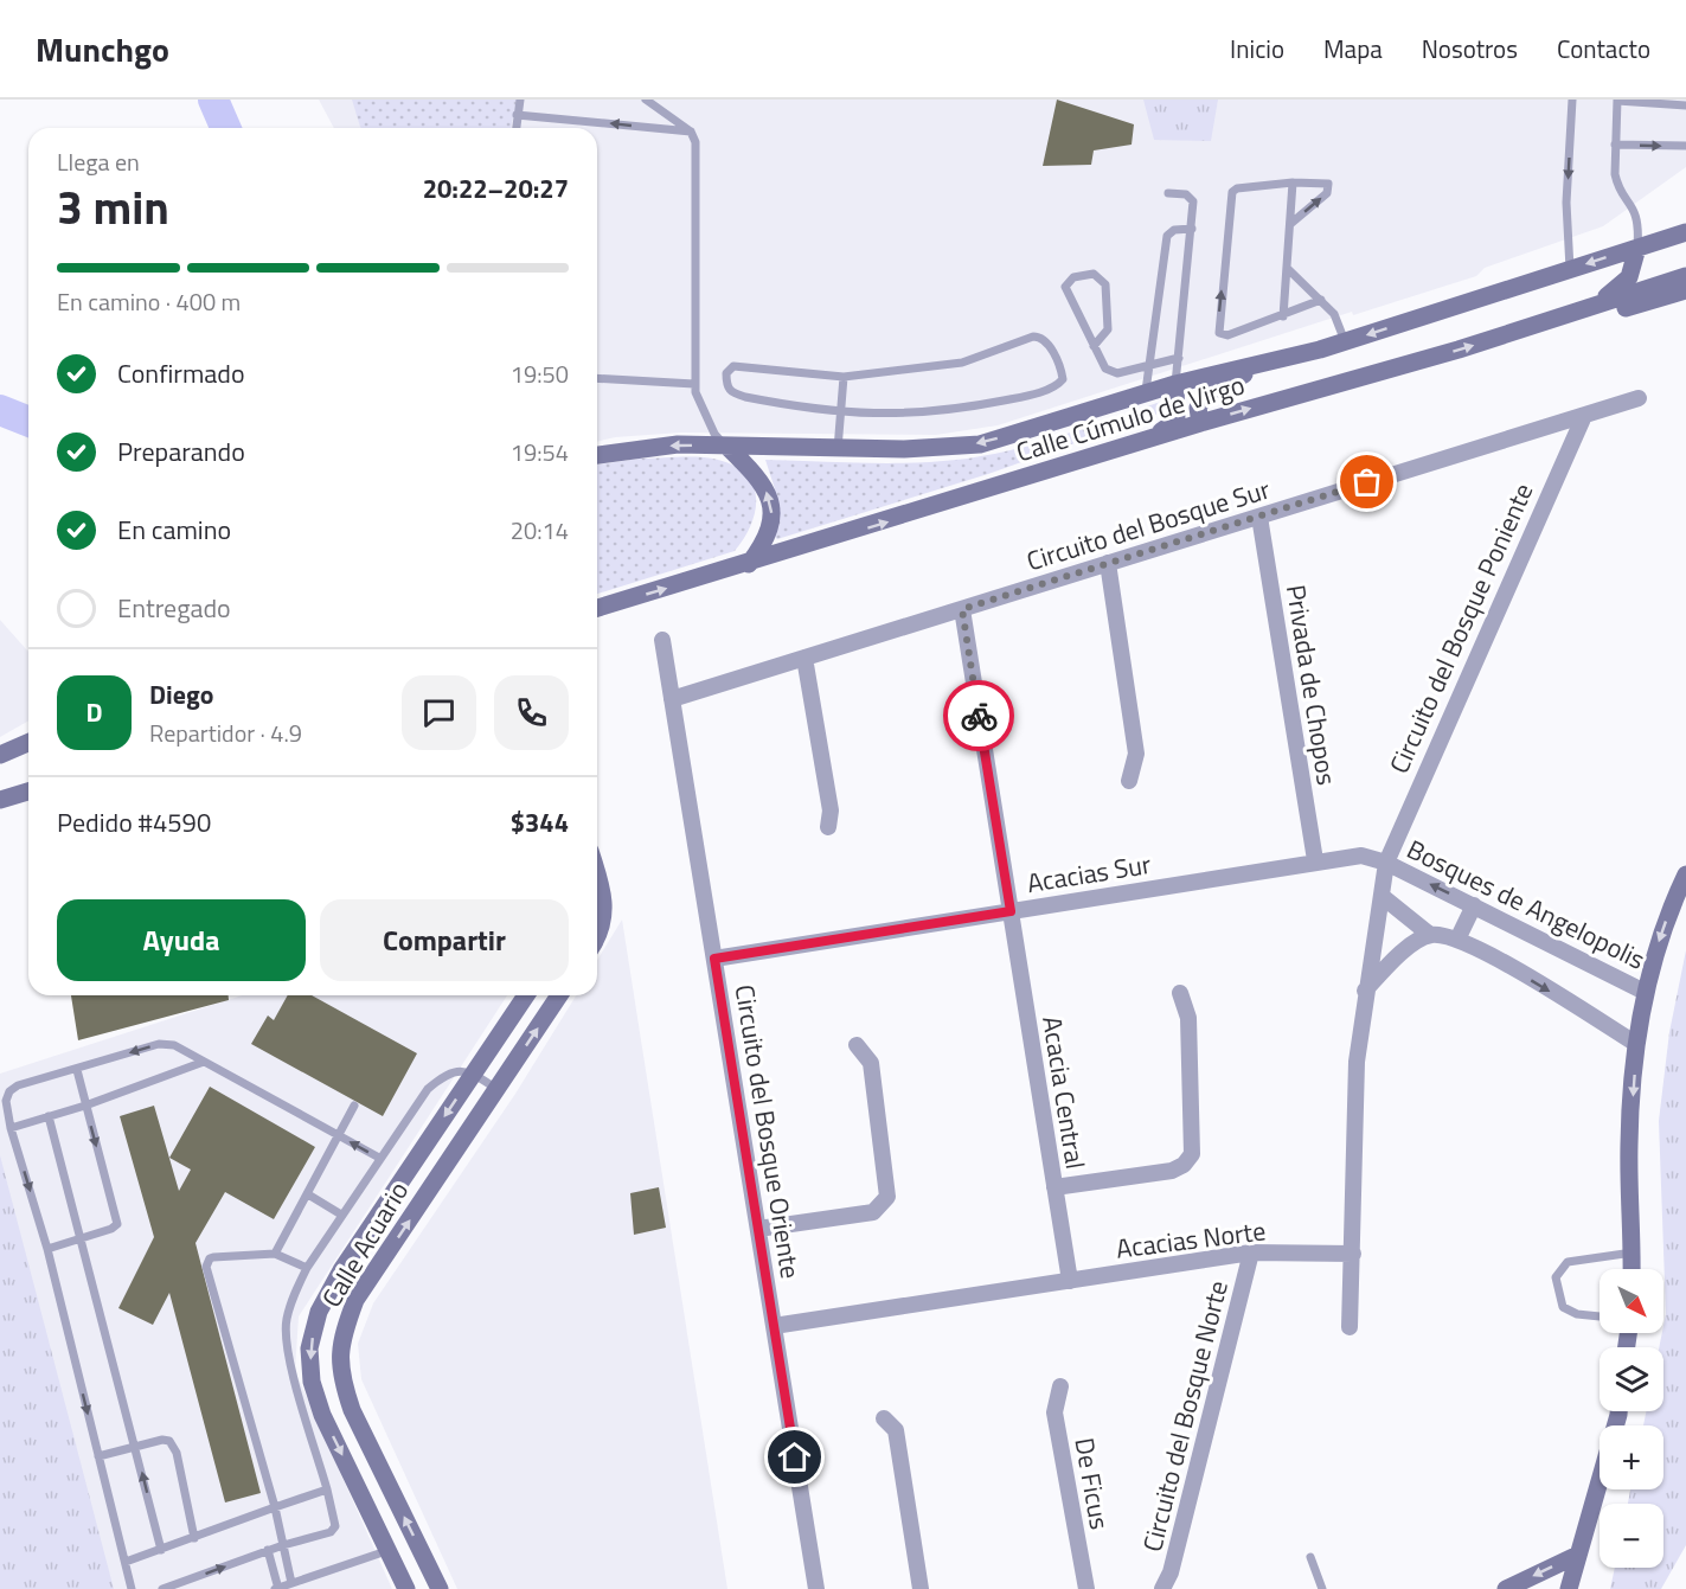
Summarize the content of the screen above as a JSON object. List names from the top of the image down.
{
  "streets": {
    "main road": ["Calle Cúmulo de Virgo", "Calle Acuario"],
    "street": [
      "Circuito del Bosque Sur",
      "Circuito del Bosque Poniente",
      "Privada de Chopos",
      "Acacias Sur",
      "Bosques de Angelopolis",
      "Acacia Central",
      "Circuito del Bosque Oriente",
      "Acacias Norte",
      "Circuito del Bosque Norte",
      "De Ficus"
    ]
  },
  "crossings": [
    ["Circuito del Bosque Sur", "Circuito del Bosque Poniente"],
    ["Circuito del Bosque Sur", "Privada de Chopos"],
    ["Circuito del Bosque Sur", "Acacia Central"],
    ["Circuito del Bosque Sur", "Circuito del Bosque Oriente"],
    ["Circuito del Bosque Poniente", "Acacias Sur"],
    ["Circuito del Bosque Poniente", "Bosques de Angelopolis"],
    ["Privada de Chopos", "Acacias Sur"],
    ["Acacias Sur", "Bosques de Angelopolis"],
    ["Acacias Sur", "Acacia Central"],
    ["Acacias Sur", "Circuito del Bosque Oriente"],
    ["Acacia Central", "Acacias Norte"],
    ["Circuito del Bosque Oriente", "Acacias Norte"],
    ["Acacias Norte", "Circuito del Bosque Norte"]
  ],
  "north": "bottom right",
  "page": {
    "header": "Munchgo",
    "nav": [
      "Inicio",
      "Mapa",
      "Nosotros",
      "Contacto"
    ],
    "heading": ["3 min", "Llega en", "20:22–20:27"],
    "panel": [
      "Diego",
      "Repartidor · 4.9",
      "Pedido #4590",
      "$344"
    ],
    "bar": "En camino · 400 m",
    "list": [
      ["Confirmado", "19:50"],
      ["Preparando", "19:54"],
      ["En camino", "20:14"],
      "Entregado"
    ],
    "round": "D",
    "buttons": ["Ayuda", "Compartir"],
    "map_buttons": ["+", "−"]
  }
}
